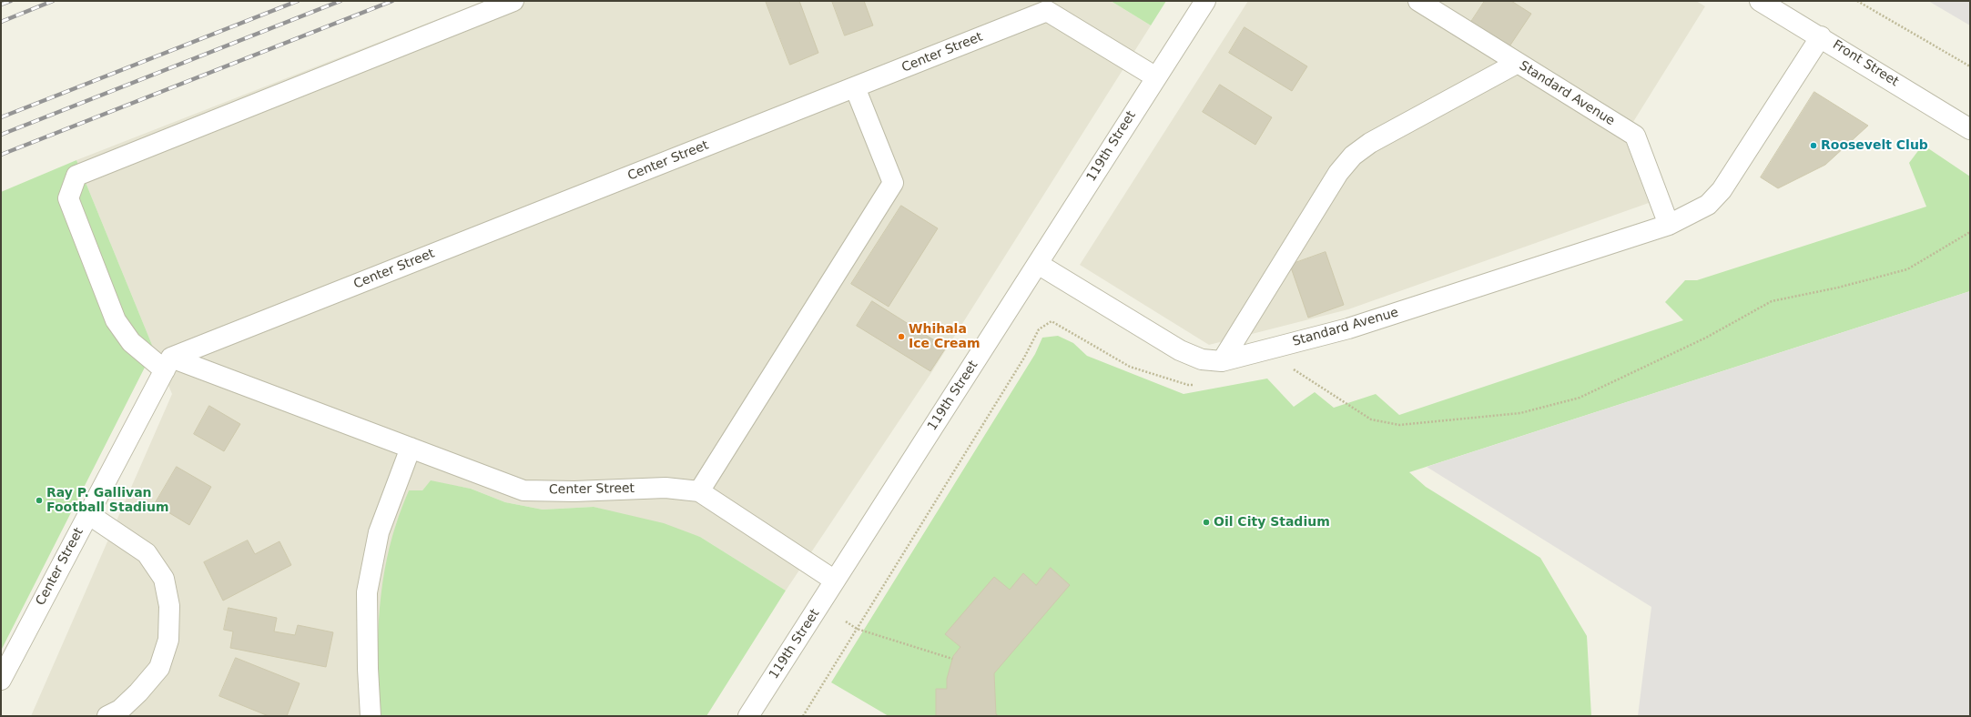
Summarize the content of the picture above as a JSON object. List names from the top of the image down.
{
  "streets": {
    "street": [
      "Center Street",
      "Front Street",
      "Standard Avenue",
      "119th Street"
    ]
  },
  "crossings": [
    ["Center Street", "119th Street"],
    ["Front Street", "Standard Avenue"],
    ["Standard Avenue", "119th Street"]
  ],
  "places": [
    "Roosevelt Club",
    "Whihala Ice Cream",
    "Ray P. Gallivan Football Stadium",
    "Oil City Stadium"
  ]
}
